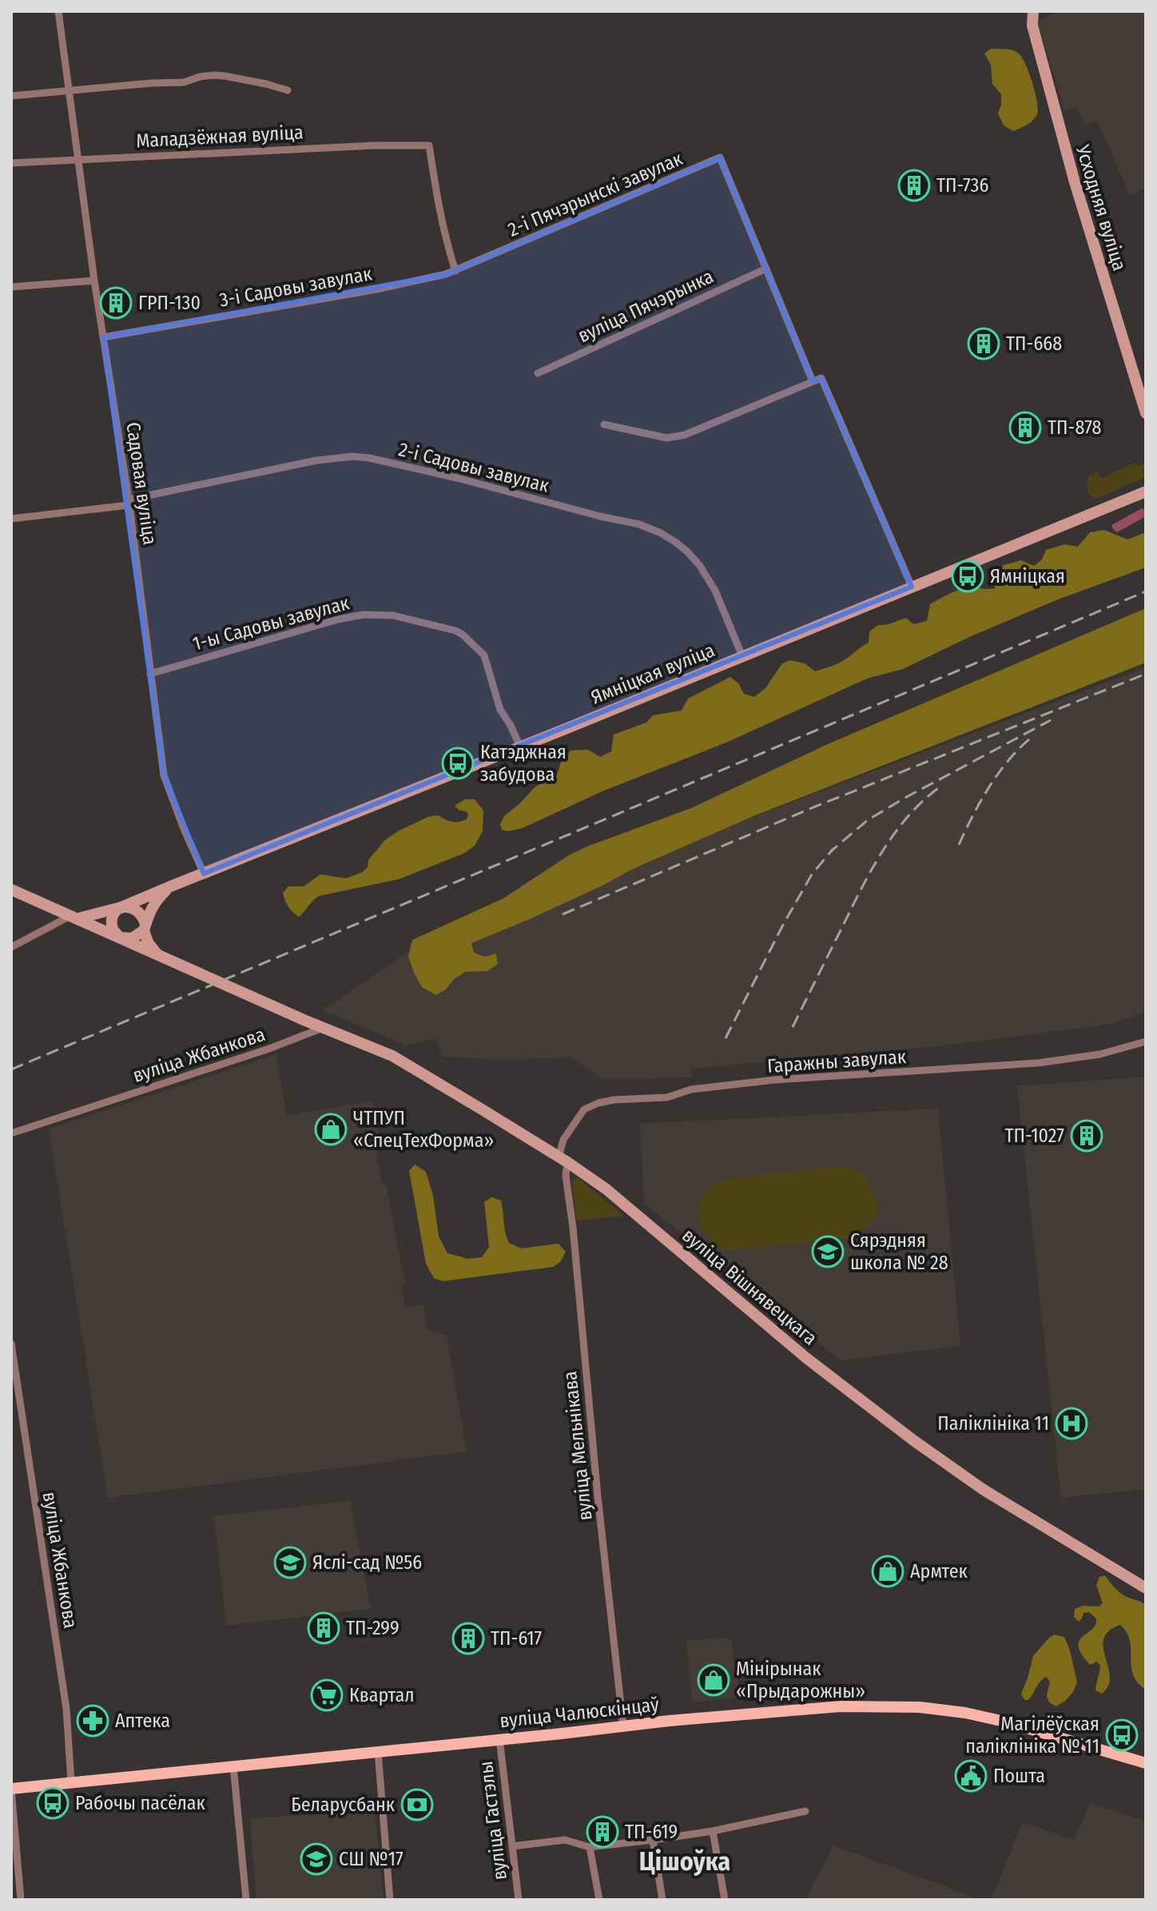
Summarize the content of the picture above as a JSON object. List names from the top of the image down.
{
  "streets": {
    "main road": [
      "Усходняя вуліца",
      "Ямніцкая вуліца",
      "вуліца Вішнявецкага",
      "вуліца Чалюскінцаў"
    ],
    "street": [
      "Маладзёжная вуліца",
      "2-і Пячэрынскі завулак",
      "3-і Садовы завулак",
      "вуліца Пячэрынка",
      "2-і Садовы завулак",
      "Садовая вуліца",
      "1-ы Садовы завулак",
      "вуліца Жбанкова",
      "Гаражны завулак",
      "вуліца Мельнікава",
      "вуліца Гастэлы"
    ]
  },
  "crossings": [
    ["Маладзёжная вуліца", "2-і Пячэрынскі завулак"],
    ["Маладзёжная вуліца", "3-і Садовы завулак"],
    ["Маладзёжная вуліца", "Садовая вуліца"],
    ["2-і Пячэрынскі завулак", "3-і Садовы завулак"],
    ["2-і Пячэрынскі завулак", "вуліца Пячэрынка"],
    ["3-і Садовы завулак", "Садовая вуліца"],
    ["2-і Садовы завулак", "Садовая вуліца"],
    ["2-і Садовы завулак", "Ямніцкая вуліца"],
    ["Садовая вуліца", "1-ы Садовы завулак"],
    ["Садовая вуліца", "Ямніцкая вуліца"],
    ["1-ы Садовы завулак", "Ямніцкая вуліца"],
    ["Ямніцкая вуліца", "вуліца Вішнявецкага"],
    ["вуліца Жбанкова", "вуліца Вішнявецкага"],
    ["вуліца Жбанкова", "вуліца Чалюскінцаў"],
    ["Гаражны завулак", "вуліца Вішнявецкага"],
    ["Гаражны завулак", "вуліца Мельнікава"],
    ["вуліца Вішнявецкага", "вуліца Мельнікава"],
    ["вуліца Мельнікава", "вуліца Чалюскінцаў"],
    ["вуліца Чалюскінцаў", "вуліца Гастэлы"]
  ],
  "districts": ["Цішоўка"],
  "places": {
    "building": [
      "ТП-736",
      "ГРП-130",
      "ТП-668",
      "ТП-878",
      "ТП-1027",
      "ТП-299",
      "ТП-617",
      "ТП-619"
    ],
    "bus stop": [
      "Ямніцкая",
      "Катэджная забудова",
      "Магілёўская паліклініка № 11",
      "Рабочы пасёлак"
    ],
    "shop": ["ЧТПУП «СпецТехФорма»", "Армтек", "Мінірынак «Прыдарожны»"],
    "school or university": ["Сярэдняя школа № 28", "Яслі-сад №56", "СШ №17"],
    "hospital": ["Паліклініка 11"],
    "supermarket": ["Квартал"],
    "pharmacy": ["Аптека"],
    "public building": ["Пошта"],
    "bank": ["Беларусбанк"]
  }
}
